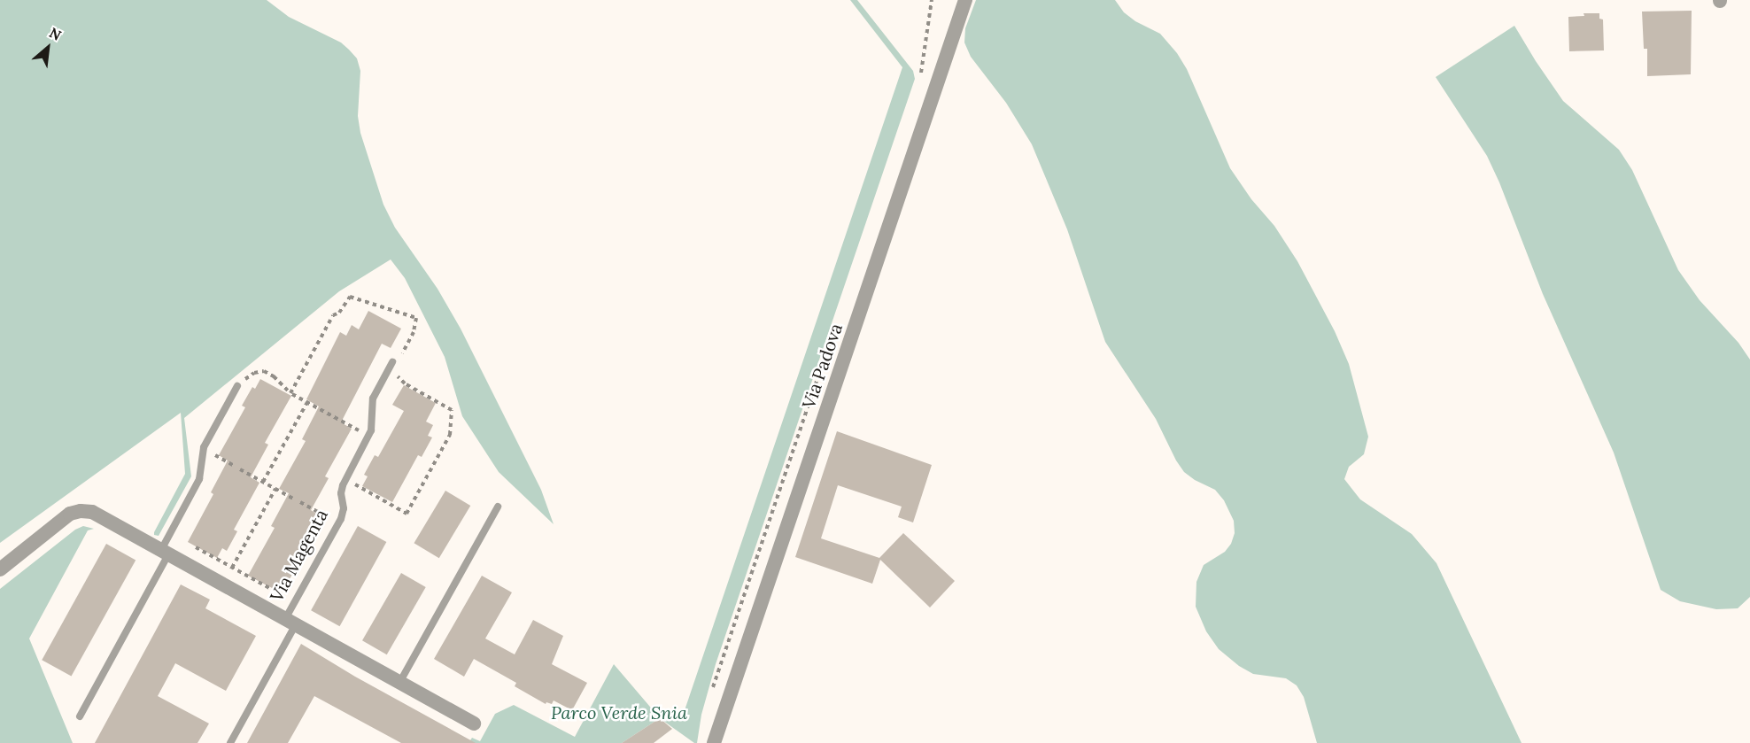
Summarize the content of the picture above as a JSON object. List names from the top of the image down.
{
  "streets": {
    "street": ["Via Padova", "Via Magenta"]
  },
  "parks": ["Parco Verde Snia"],
  "north": "top right"
}
